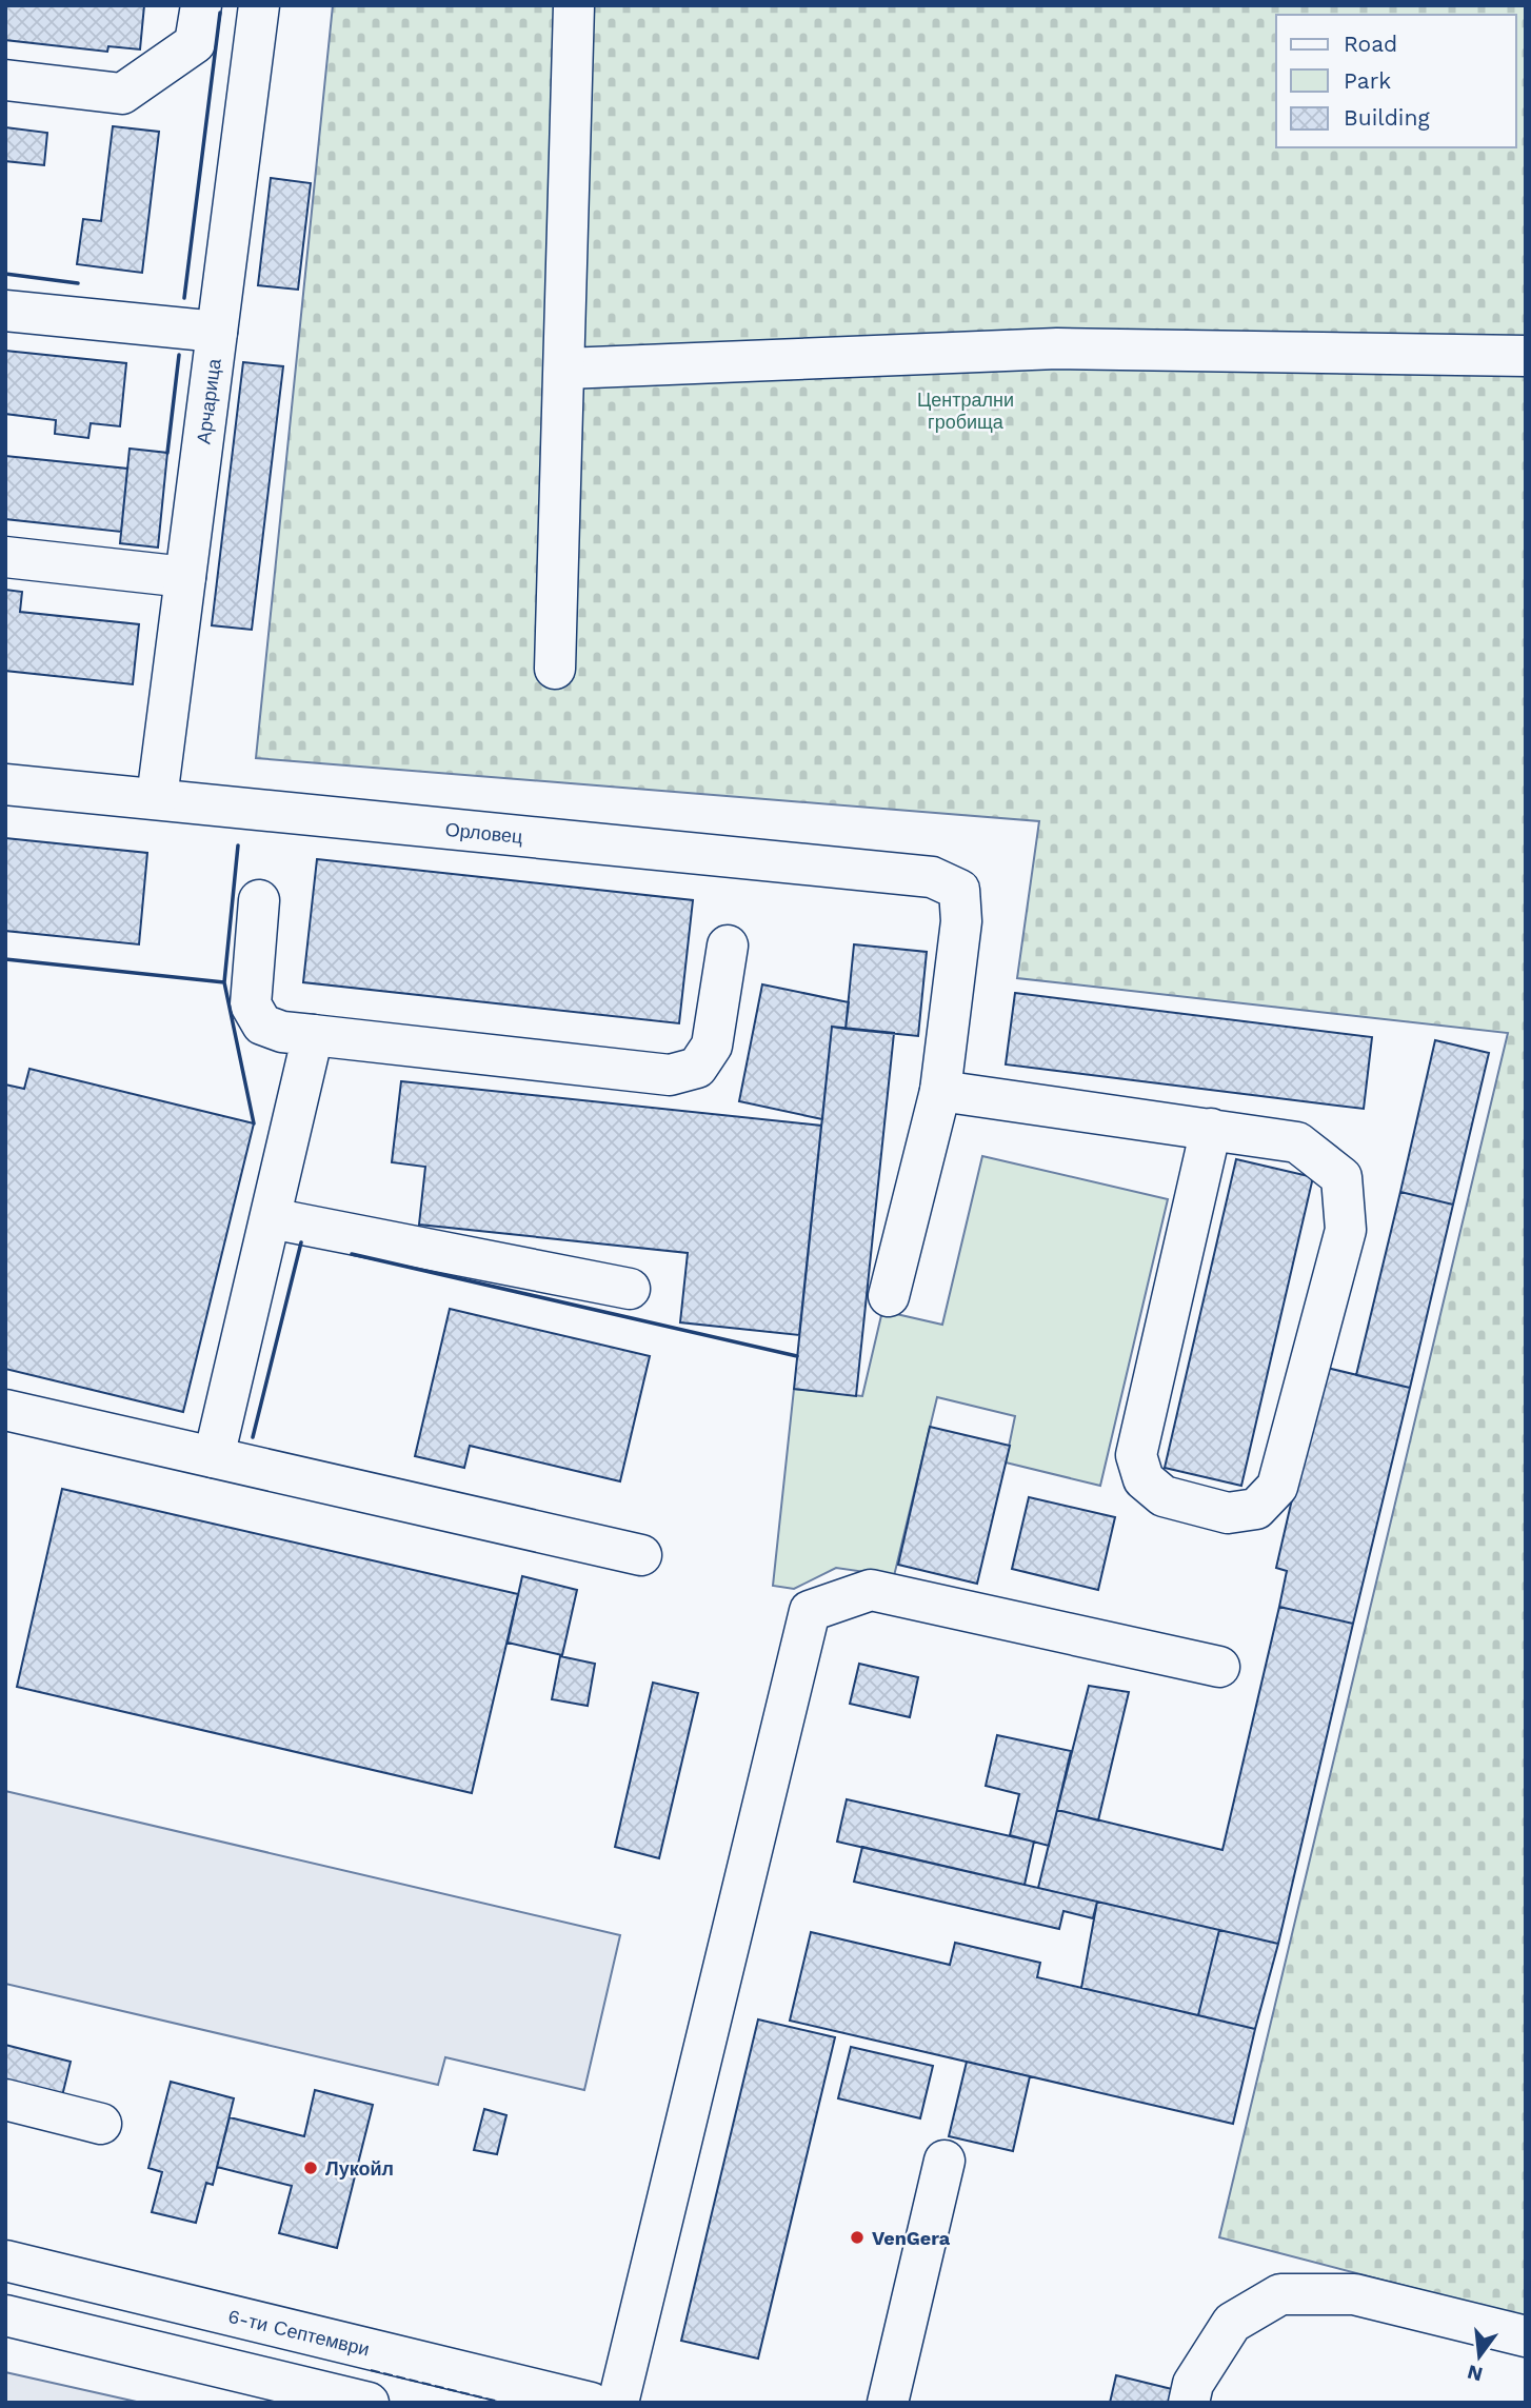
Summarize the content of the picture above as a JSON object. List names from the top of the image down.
{
  "streets": {
    "main road": ["Арчарица", "Орловец", "6-ти Септември"]
  },
  "crossings": [
    ["Арчарица", "Орловец"]
  ],
  "parks": ["Централни гробища"],
  "places": ["Лукойл", "VenGera"],
  "legend": ["Road", "Park", "Building"],
  "north": "bottom"
}
